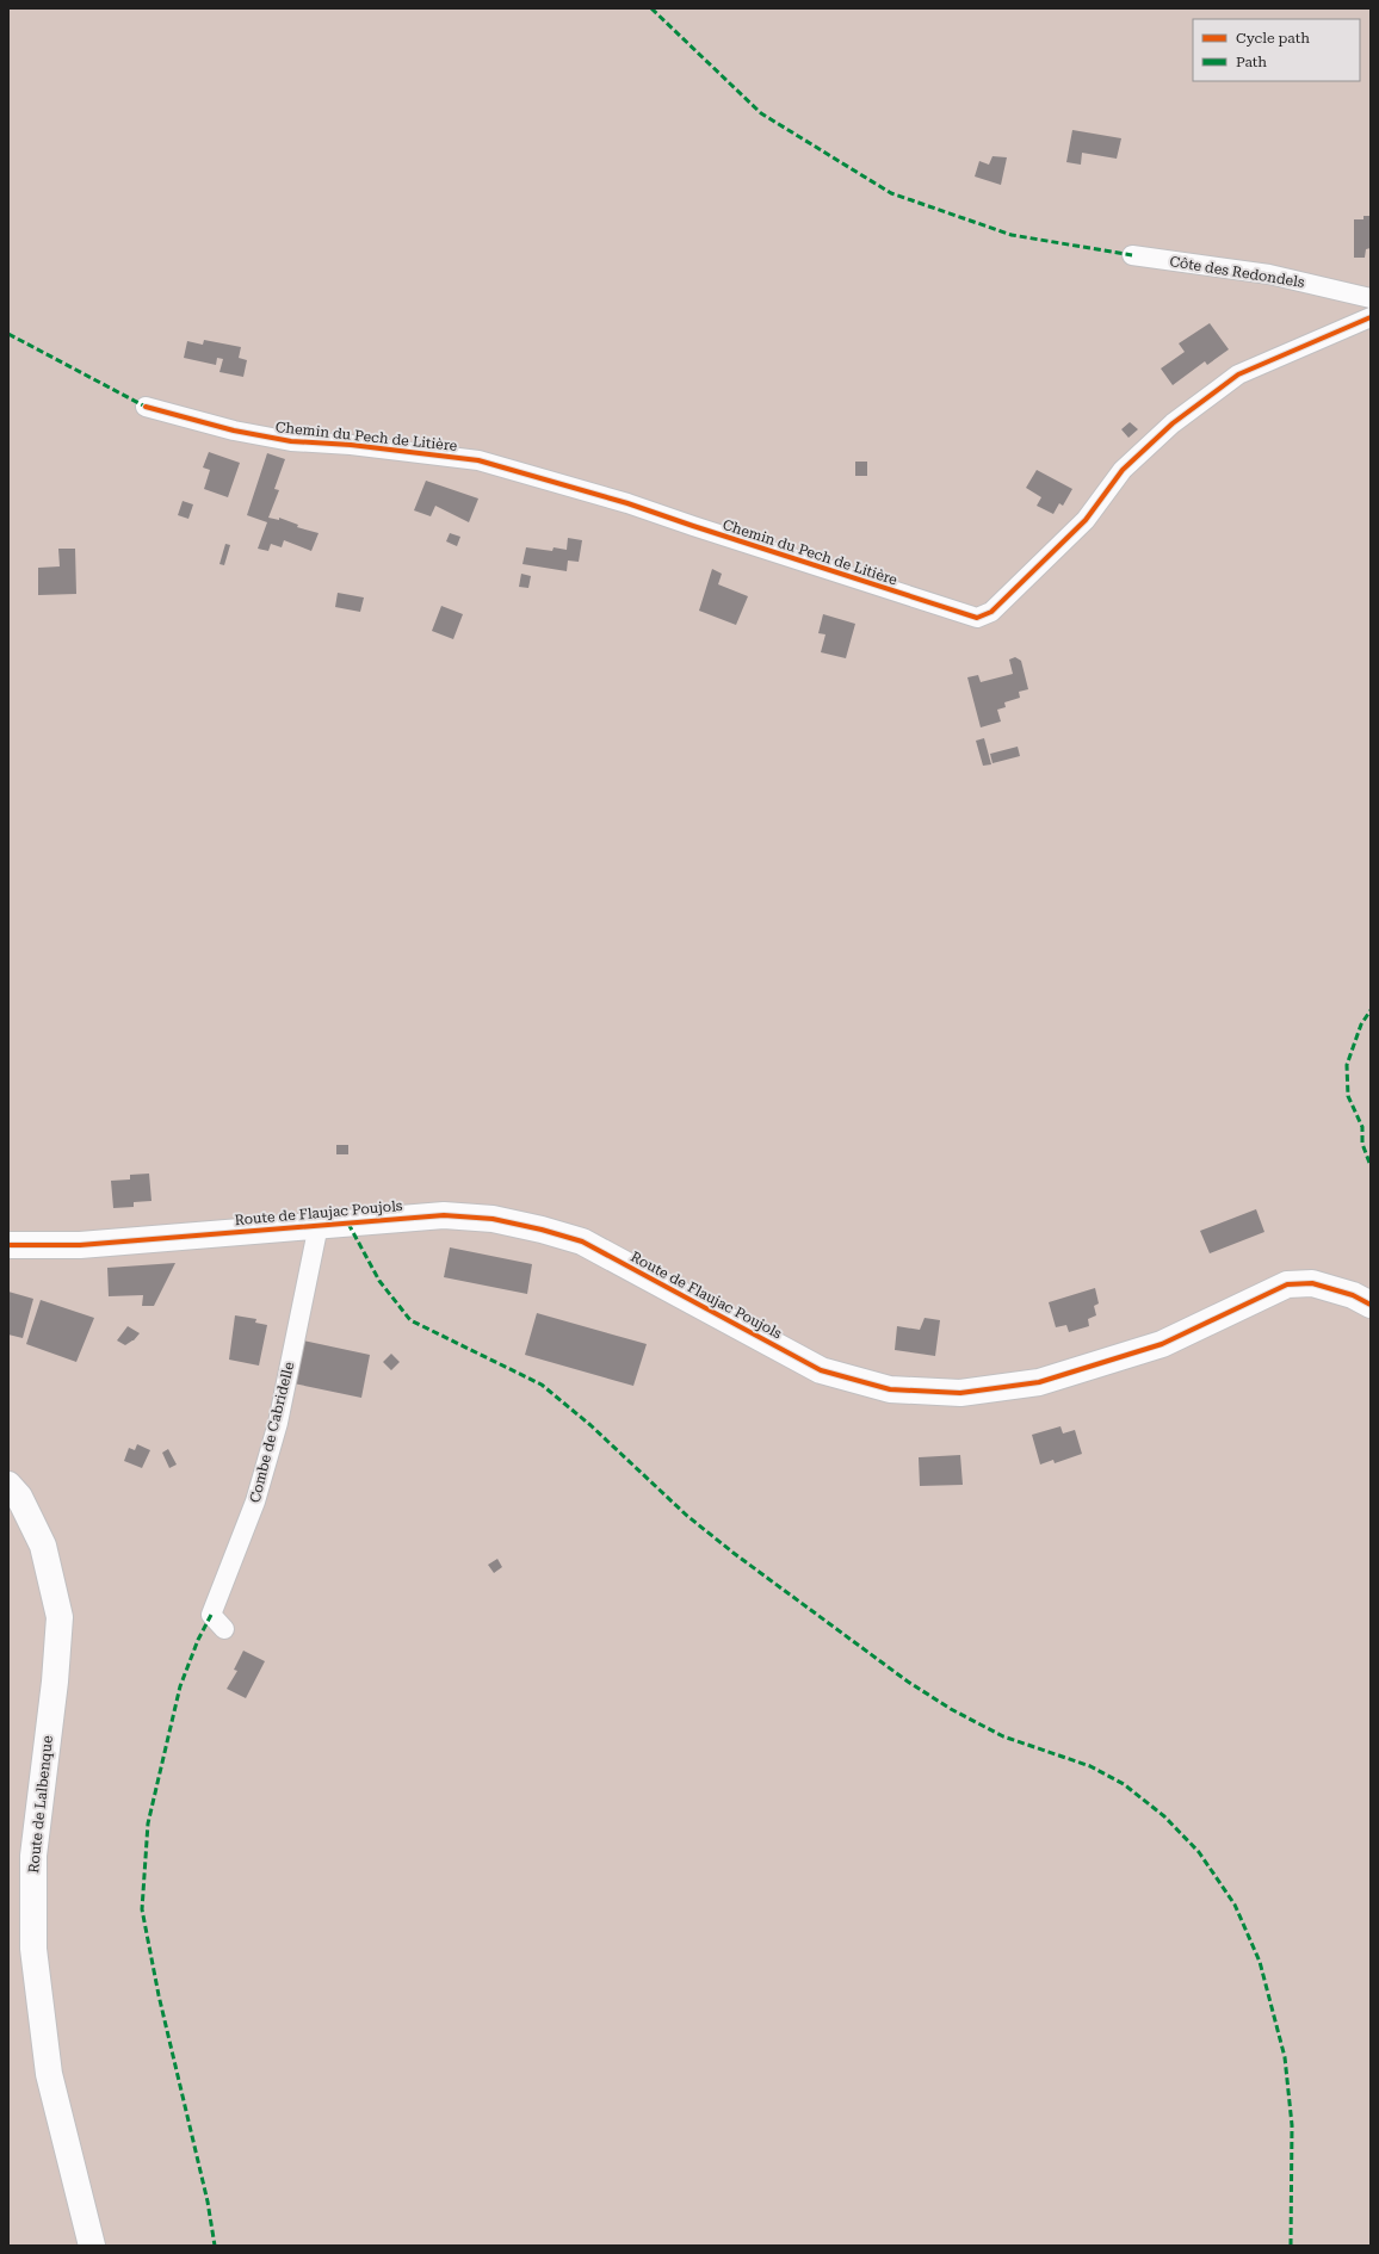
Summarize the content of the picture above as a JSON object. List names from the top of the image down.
{
  "streets": {
    "street": [
      "Côte des Redondels",
      "Chemin du Pech de Litière",
      "Route de Flaujac Poujols",
      "Combe de Cabridelle",
      "Route de Lalbenque"
    ]
  },
  "crossings": [
    ["Route de Flaujac Poujols", "Combe de Cabridelle"]
  ],
  "legend": ["Cycle path", "Path"]
}
